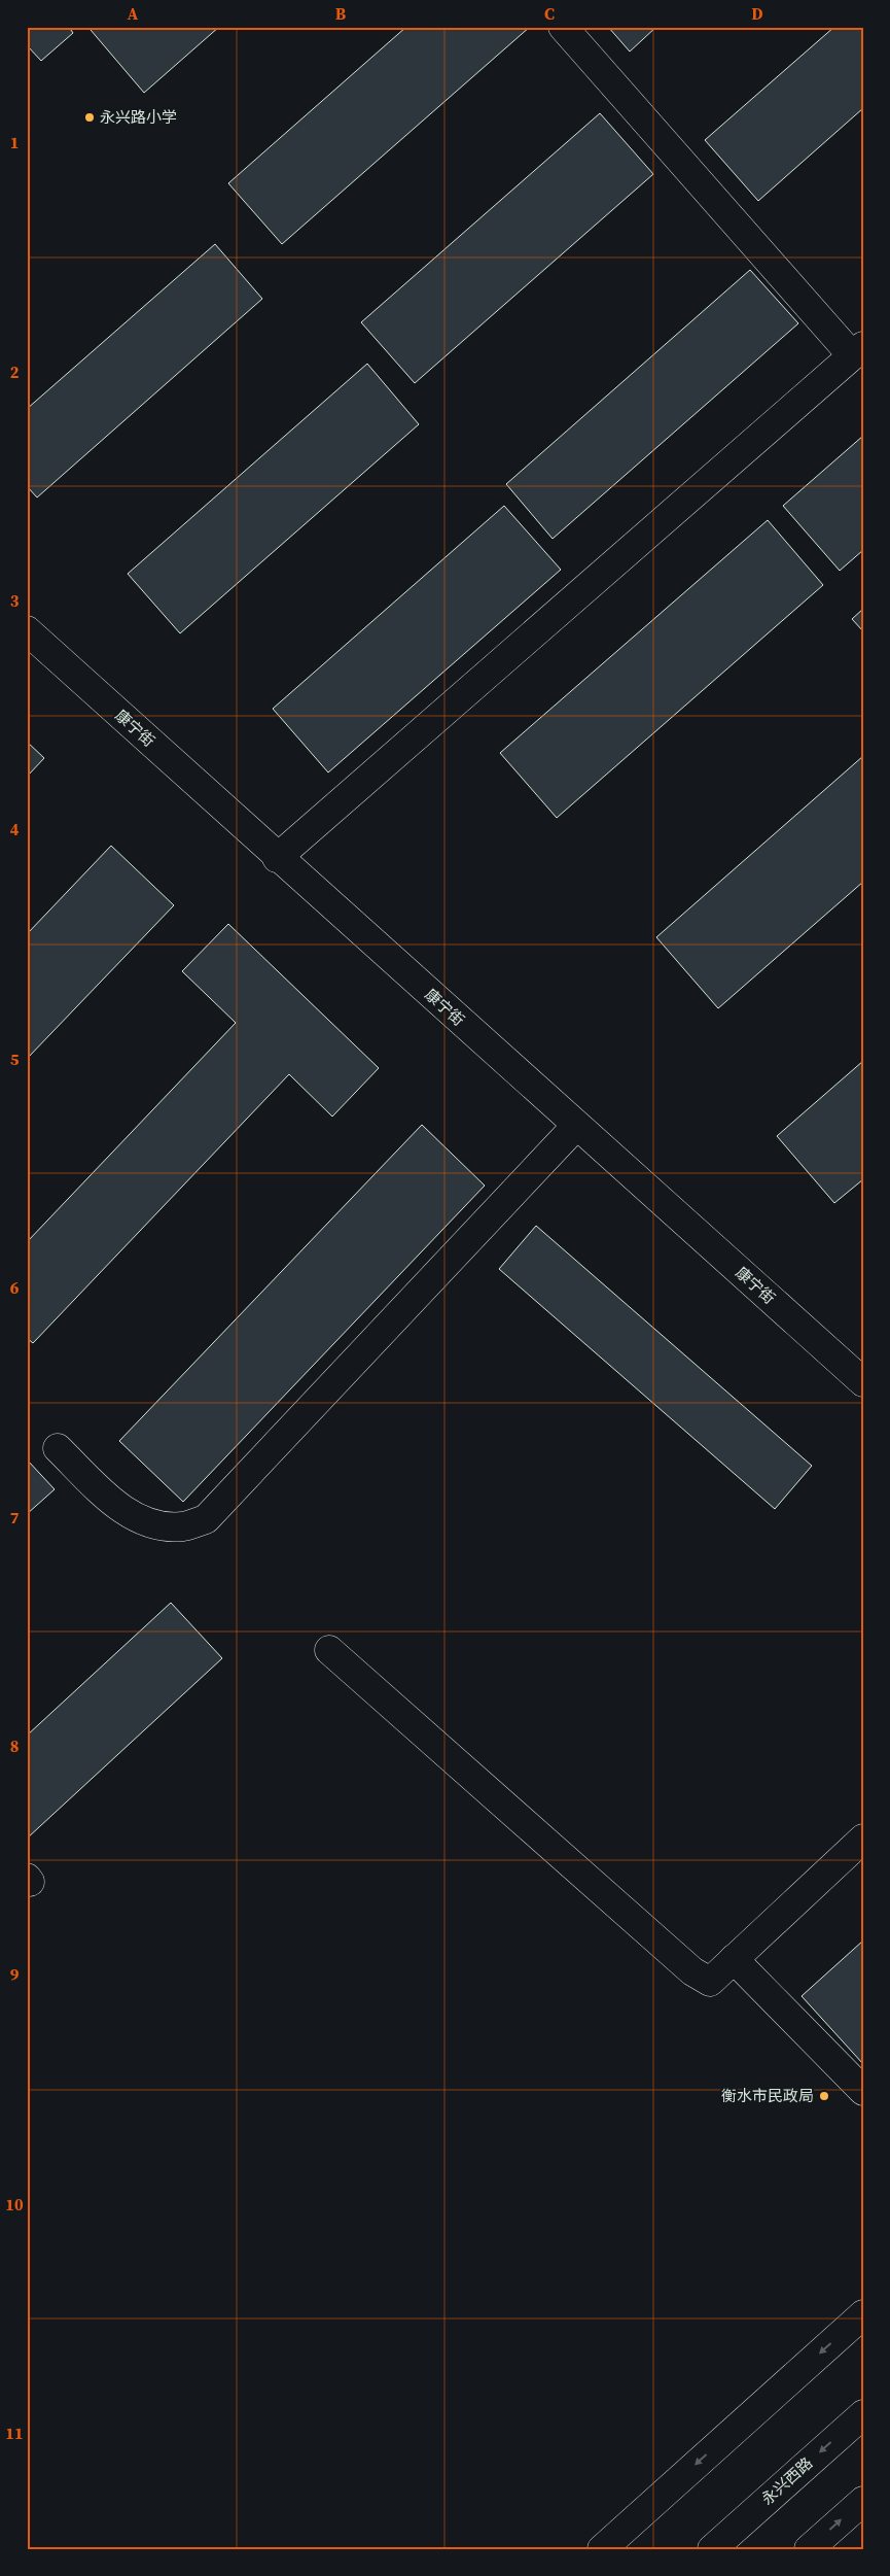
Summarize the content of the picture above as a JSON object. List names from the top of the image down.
{
  "streets": {
    "street": ["康宁街", "永兴西路"]
  },
  "places": ["永兴路小学", "衡水市民政局"],
  "grid": {
    "columns": [
      "A",
      "B",
      "C",
      "D"
    ],
    "rows": [
      "1",
      "2",
      "3",
      "4",
      "5",
      "6",
      "7",
      "8",
      "9",
      "10",
      "11"
    ]
  }
}
